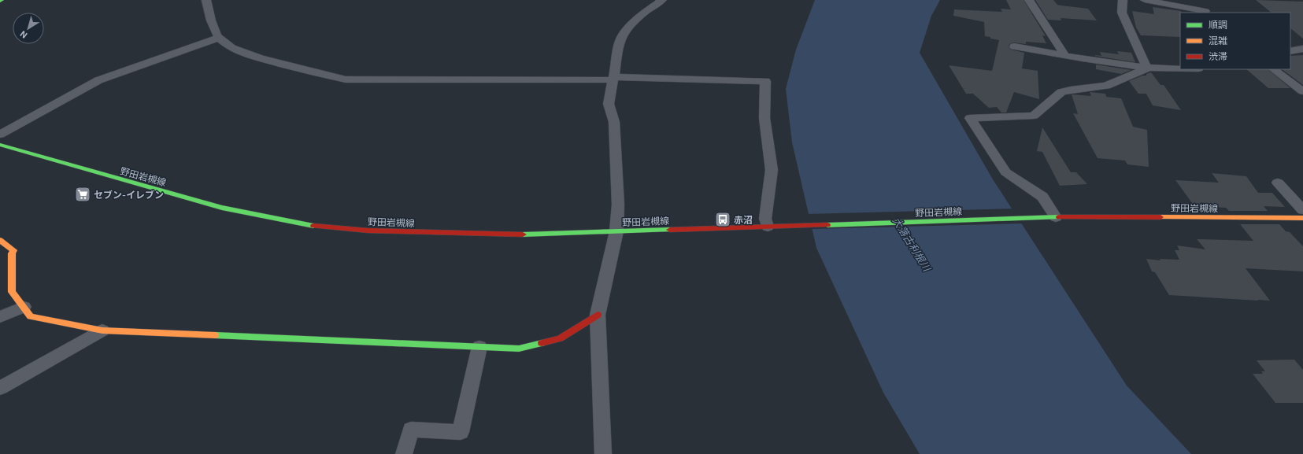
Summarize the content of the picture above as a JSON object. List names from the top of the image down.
{
  "streets": {
    "main road": ["野田岩槻線"]
  },
  "water": ["大落古利根川"],
  "places": {
    "supermarket": ["セブン-イレブン"],
    "bus stop": ["赤沼"]
  },
  "legend": ["順調", "混雑", "渋滞"],
  "north": "bottom left"
}
